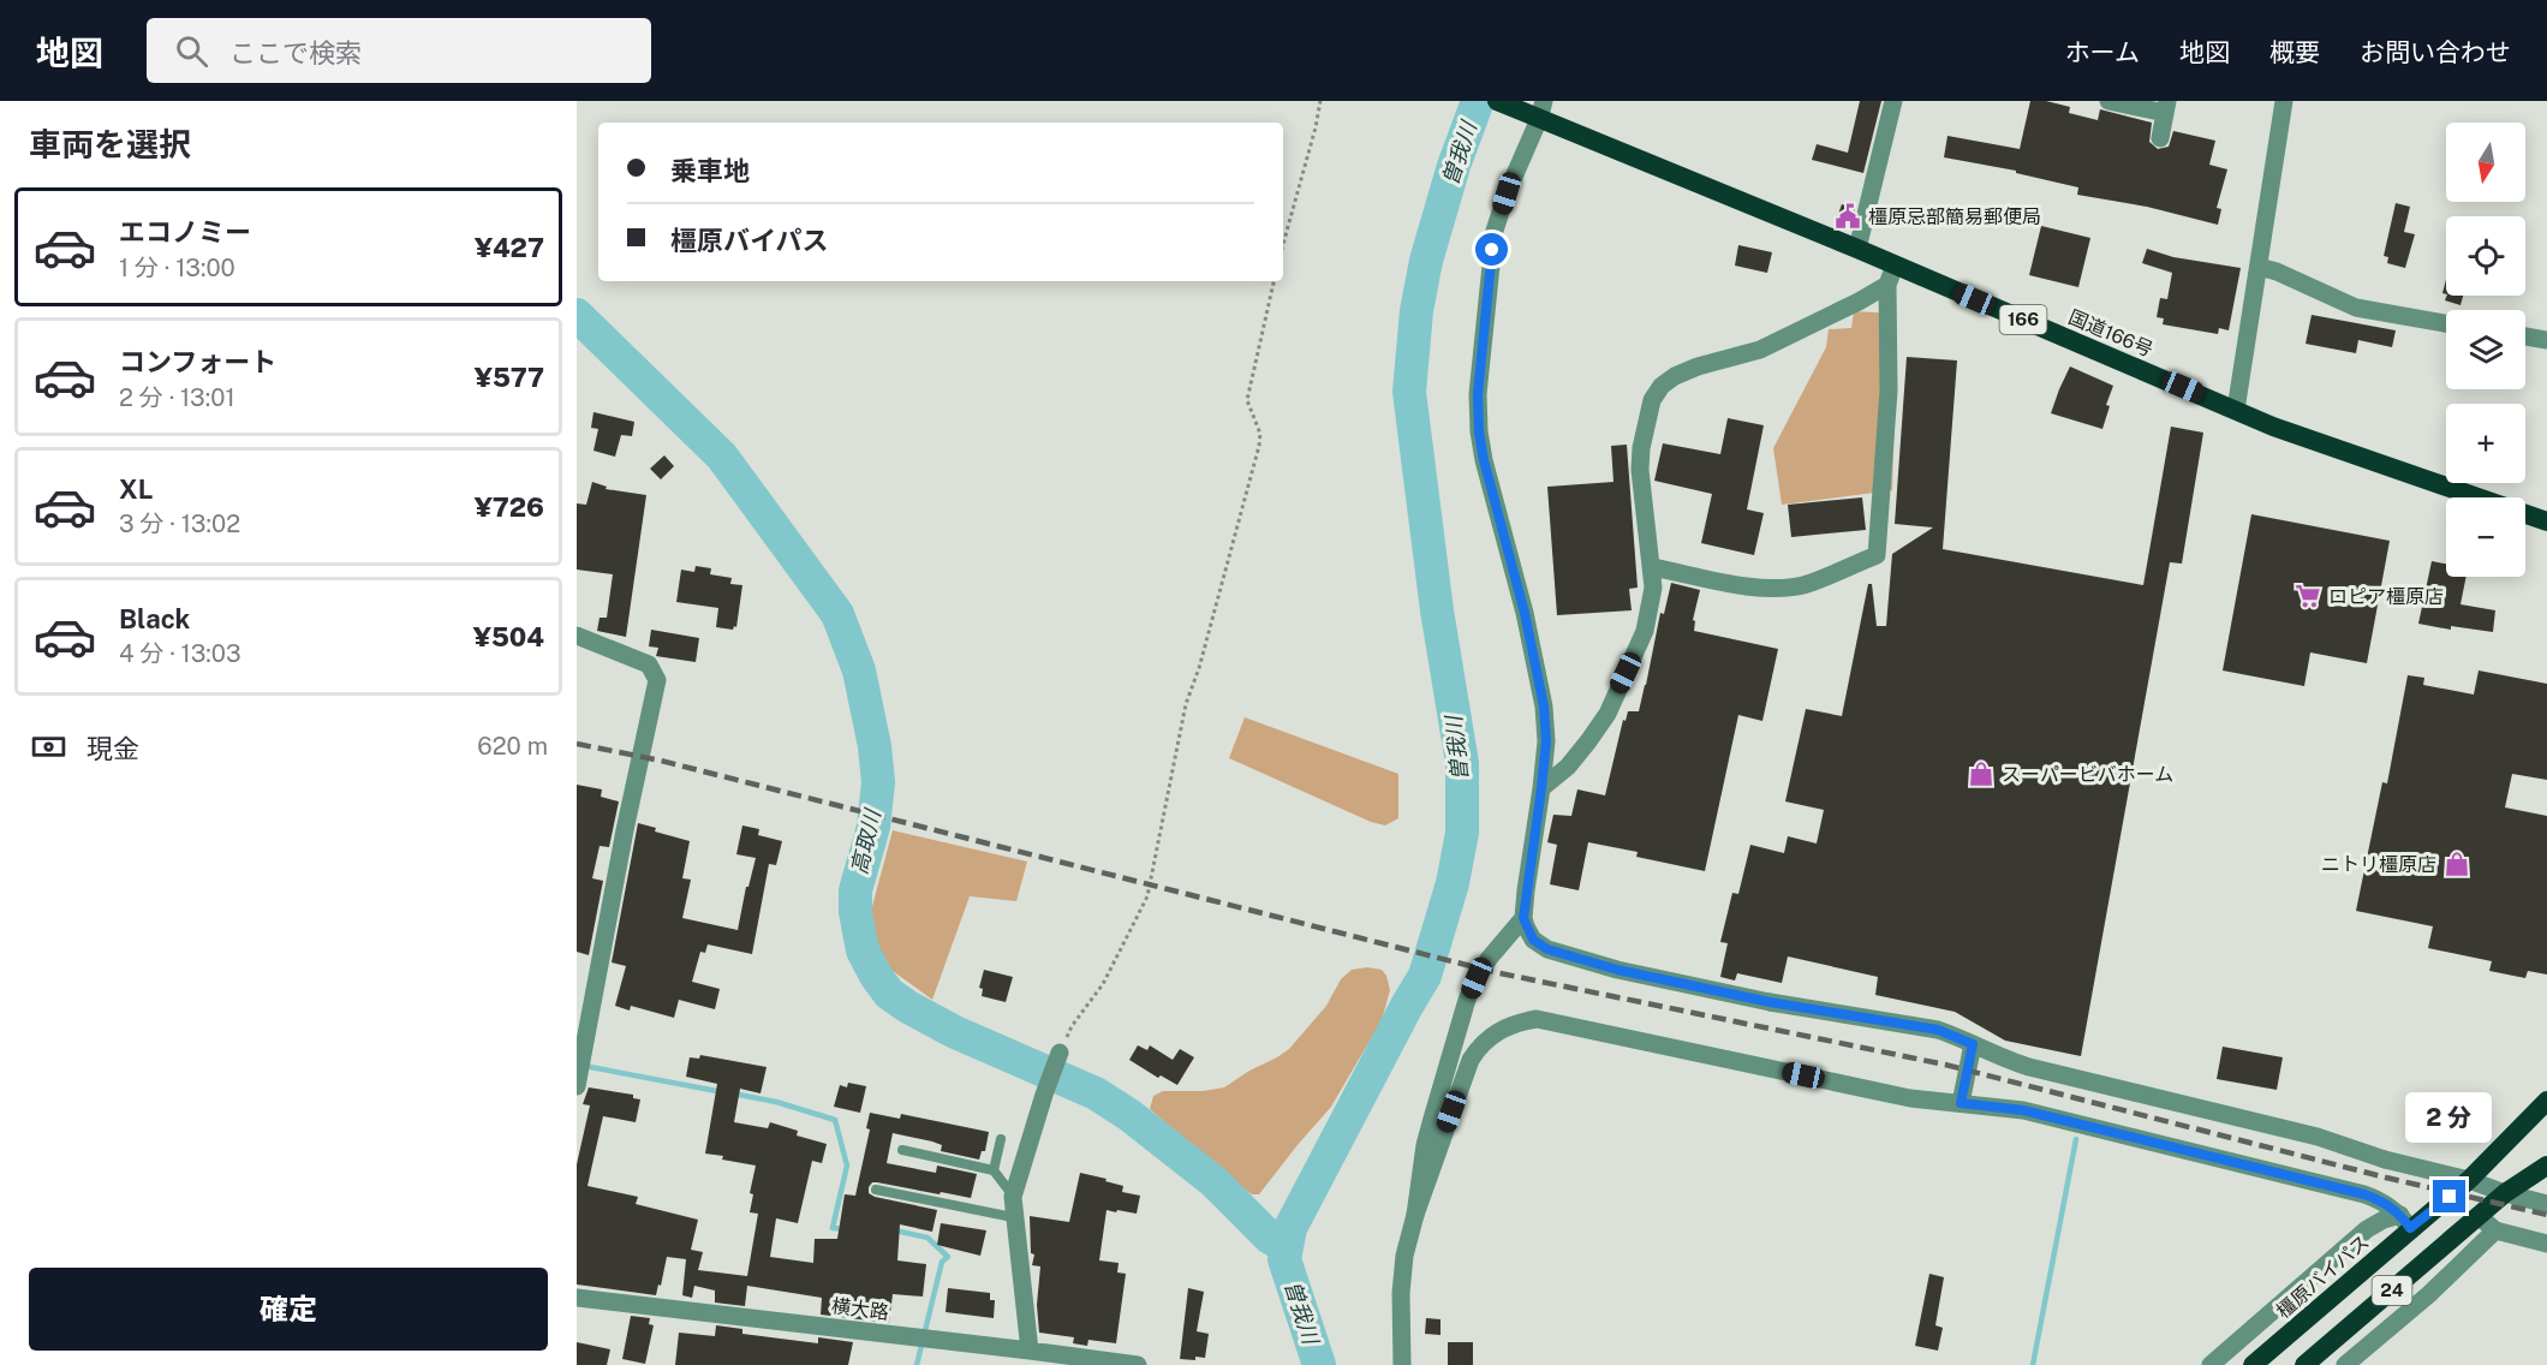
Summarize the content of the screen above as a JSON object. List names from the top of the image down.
{
  "streets": {
    "highway": [
      "166",
      "国道166号",
      "橿原バイパス",
      "24"
    ],
    "street": ["横大路"]
  },
  "water": ["曽我川", "高取川"],
  "places": {
    "public building": ["橿原忌部簡易郵便局"],
    "supermarket": ["ロピア橿原店"],
    "shop": ["スーパービバホーム", "ニトリ橿原店"]
  },
  "north": "bottom",
  "page": {
    "header": "地図",
    "search": "ここで検索",
    "nav": [
      "ホーム",
      "地図",
      "概要",
      "お問い合わせ"
    ],
    "heading": "車両を選択",
    "map_buttons": ["+", "−"],
    "banner": ["乗車地", "橿原バイパス"],
    "list": [
      {
        "name": "エコノミー",
        "note": "1 分 · 13:00",
        "value": "¥427"
      },
      {
        "name": "コンフォート",
        "note": "2 分 · 13:01",
        "value": "¥577"
      },
      {
        "name": "XL",
        "note": "3 分 · 13:02",
        "value": "¥726"
      },
      {
        "name": "Black",
        "note": "4 分 · 13:03",
        "value": "¥504"
      }
    ],
    "pay": ["現金", "620 m"],
    "bubble": "2 分",
    "buttons": "確定"
  }
}
